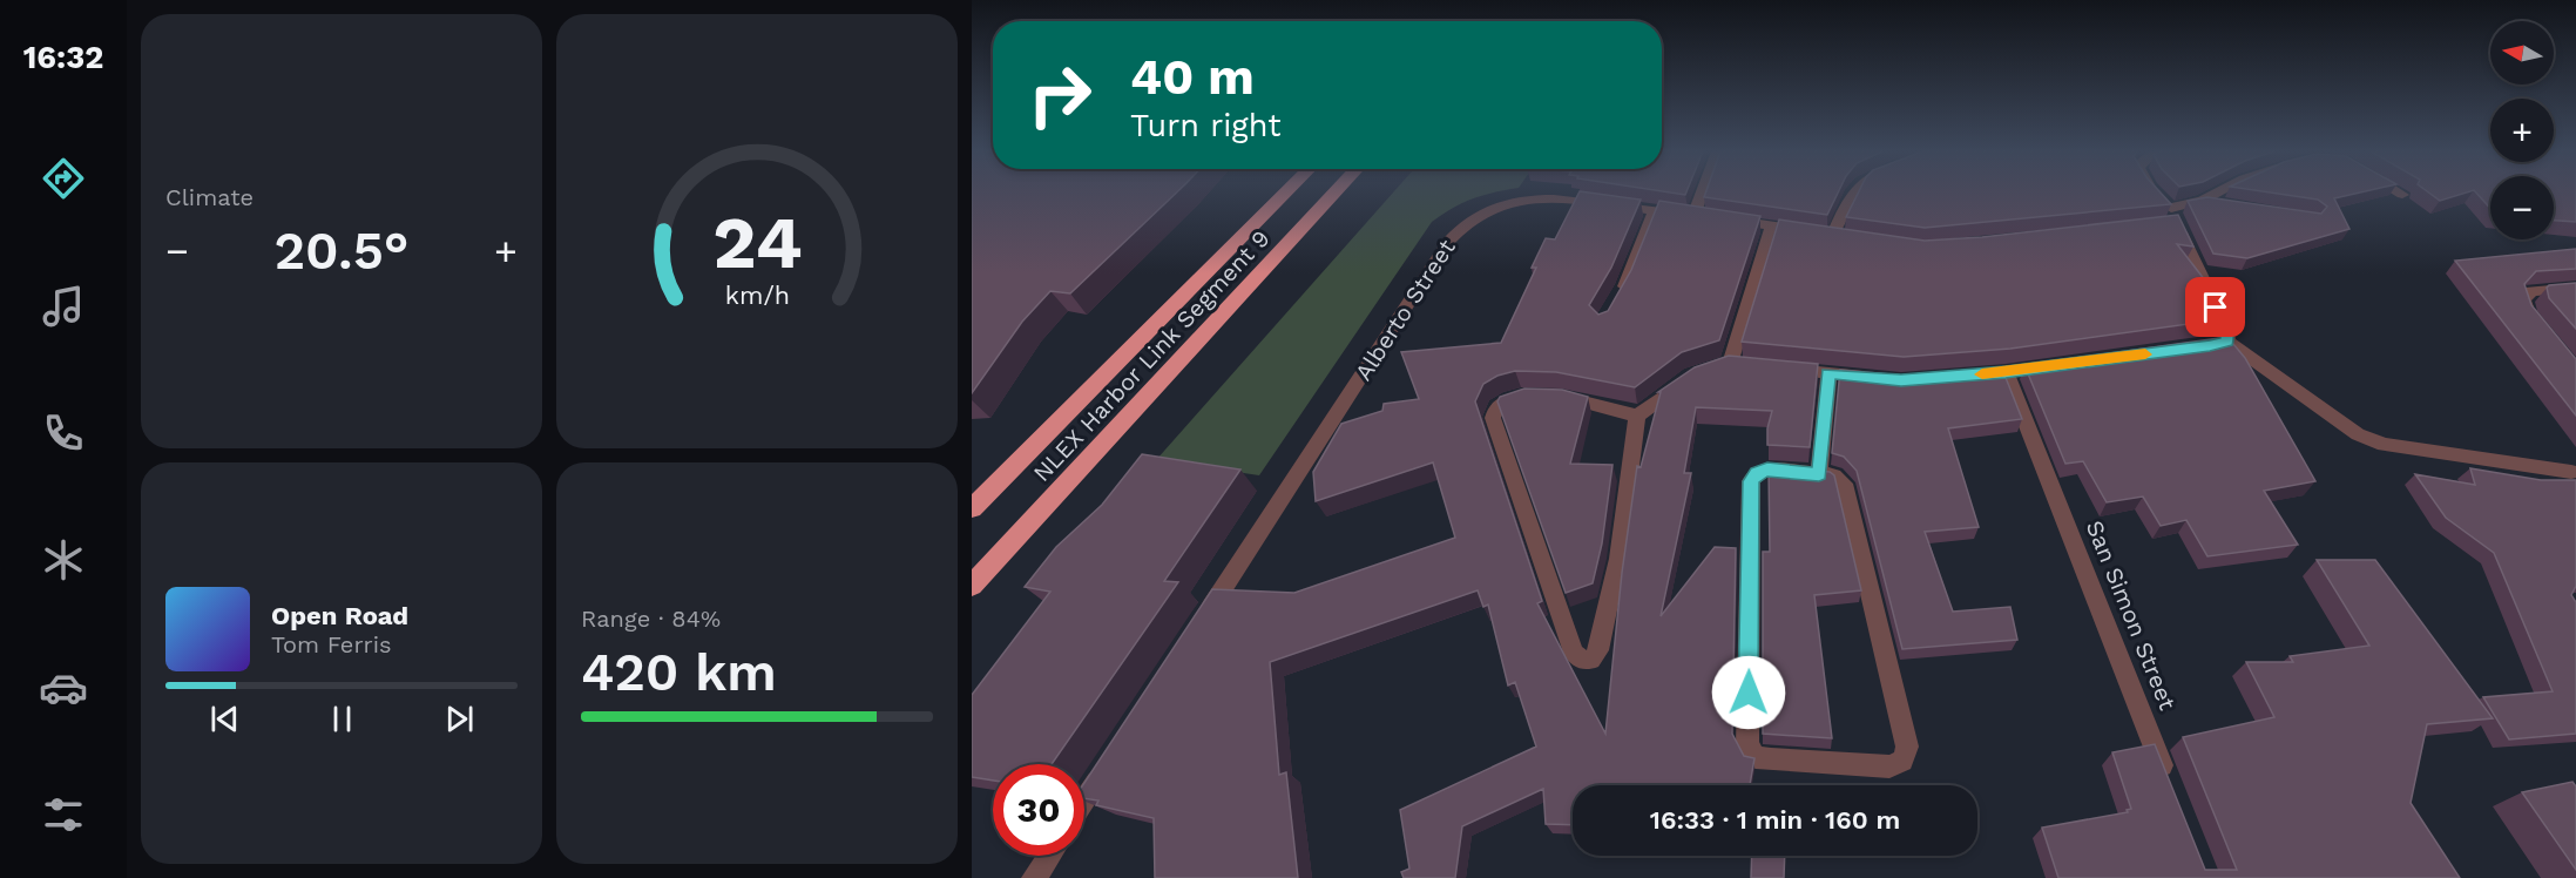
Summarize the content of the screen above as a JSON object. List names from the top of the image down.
{
  "streets": {
    "highway": ["NLEX Harbor Link Segment 9"],
    "street": ["Alberto Street", "San Simon Street"]
  },
  "north": "left",
  "page": {
    "tabs": "16:32",
    "tile": [
      "Climate",
      ["Range · 84%", "420 km"]
    ],
    "map_buttons": ["+", "−"],
    "turn": ["40 m", "Turn right"],
    "heat": ["−", "20.5°", "+"],
    "song": ["Open Road", "Tom Ferris"],
    "limit": "30",
    "trip": "16:33 · 1 min · 160 m",
    "gauge": ["24", "km/h"]
  }
}
